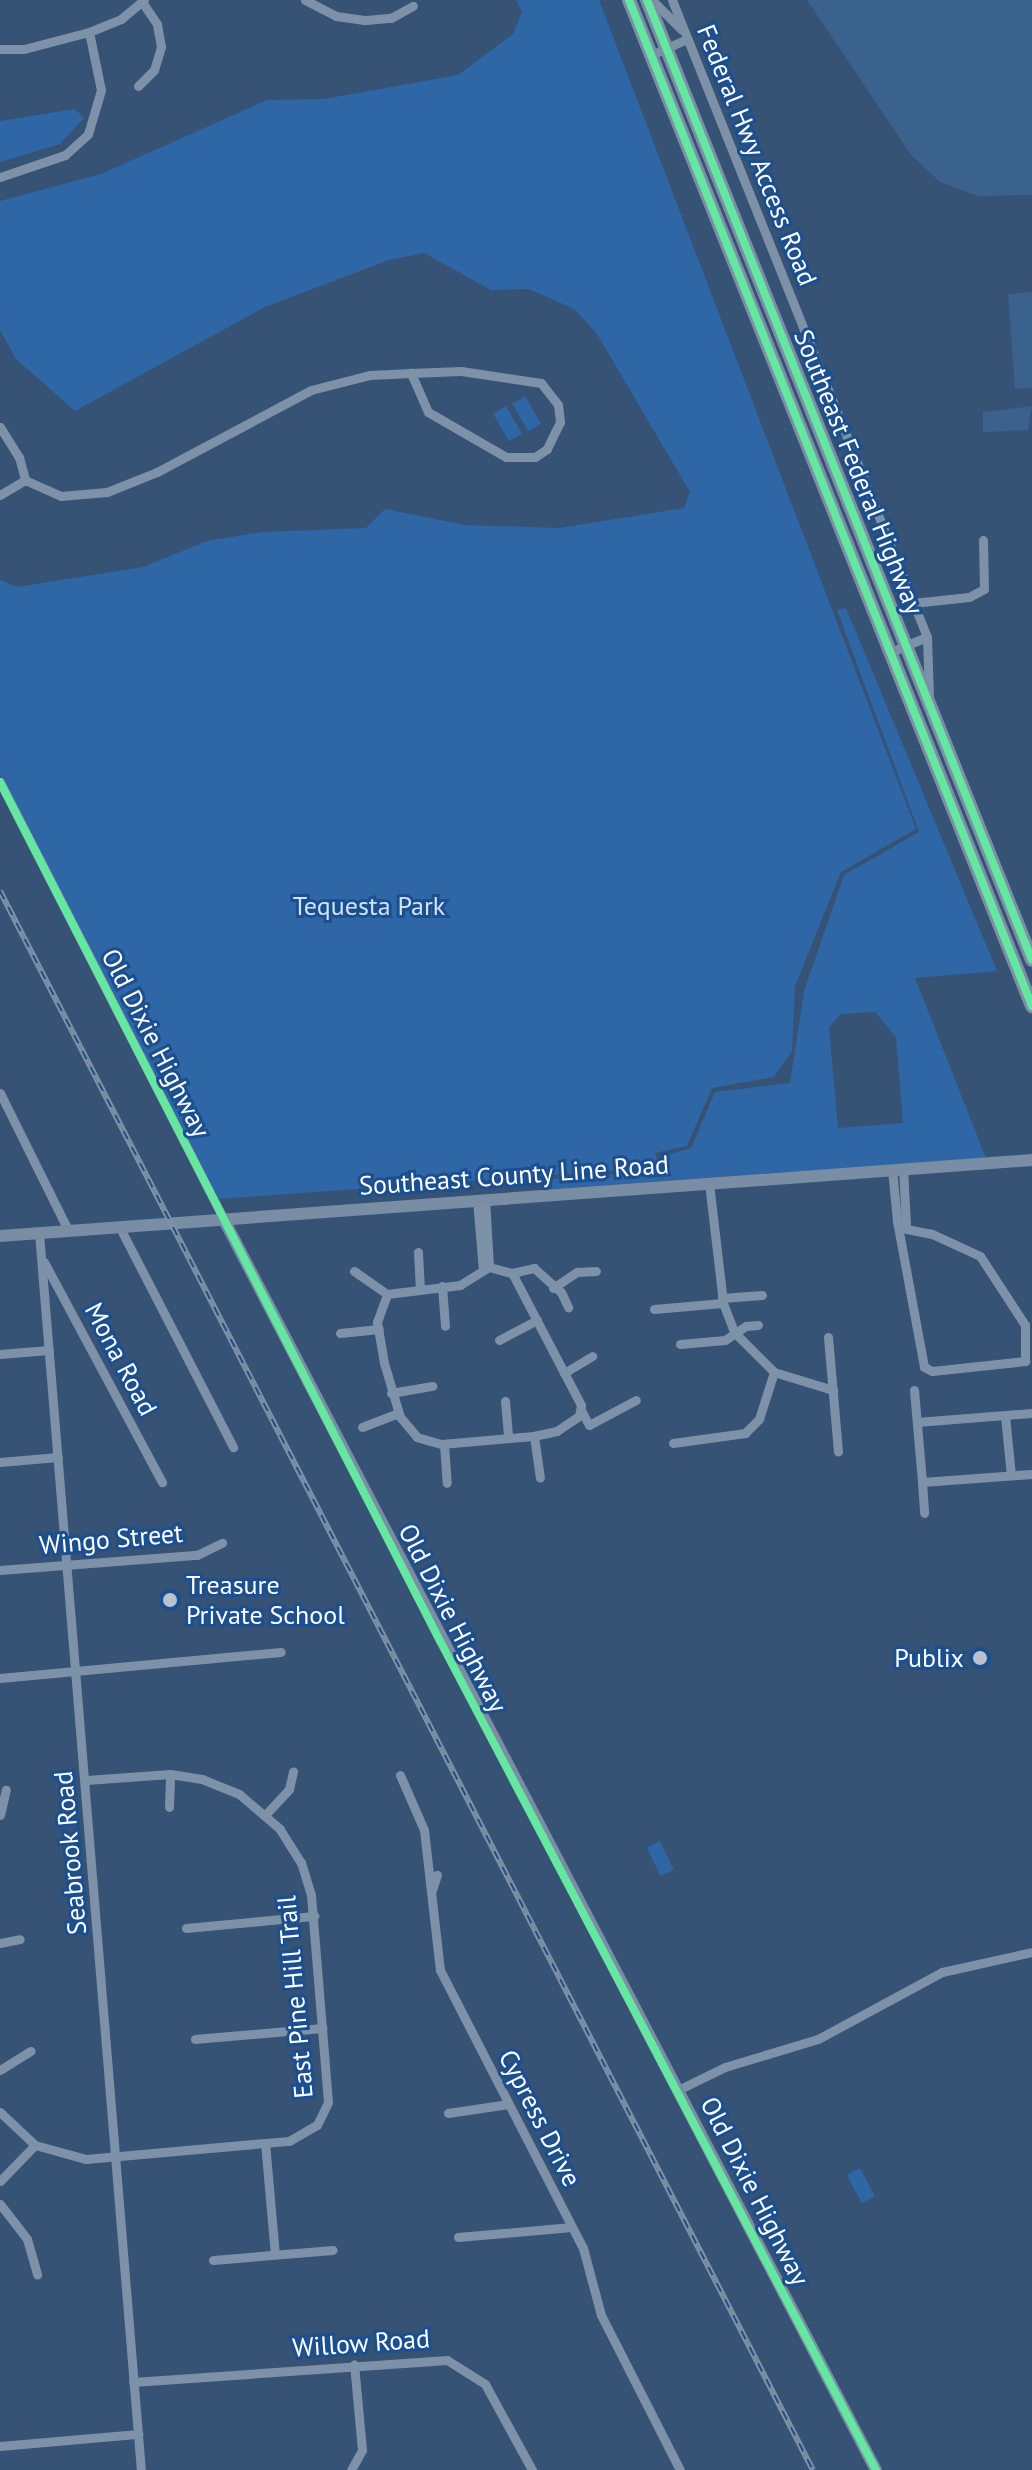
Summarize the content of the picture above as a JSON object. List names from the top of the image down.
{
  "streets": {
    "main road": ["Southeast Federal Highway"],
    "street": [
      "Federal Hwy Access Road",
      "Old Dixie Highway",
      "Southeast County Line Road",
      "Mona Road",
      "Wingo Street",
      "Seabrook Road",
      "East Pine Hill Trail",
      "Cypress Drive",
      "Willow Road"
    ]
  },
  "crossings": [
    ["Federal Hwy Access Road", "Southeast Federal Highway"],
    ["Old Dixie Highway", "Southeast County Line Road"],
    ["Southeast County Line Road", "Seabrook Road"],
    ["Mona Road", "Seabrook Road"],
    ["Wingo Street", "Seabrook Road"],
    ["Seabrook Road", "East Pine Hill Trail"],
    ["Seabrook Road", "Willow Road"]
  ],
  "parks": ["Tequesta Park"],
  "places": ["Treasure Private School", "Publix"]
}
